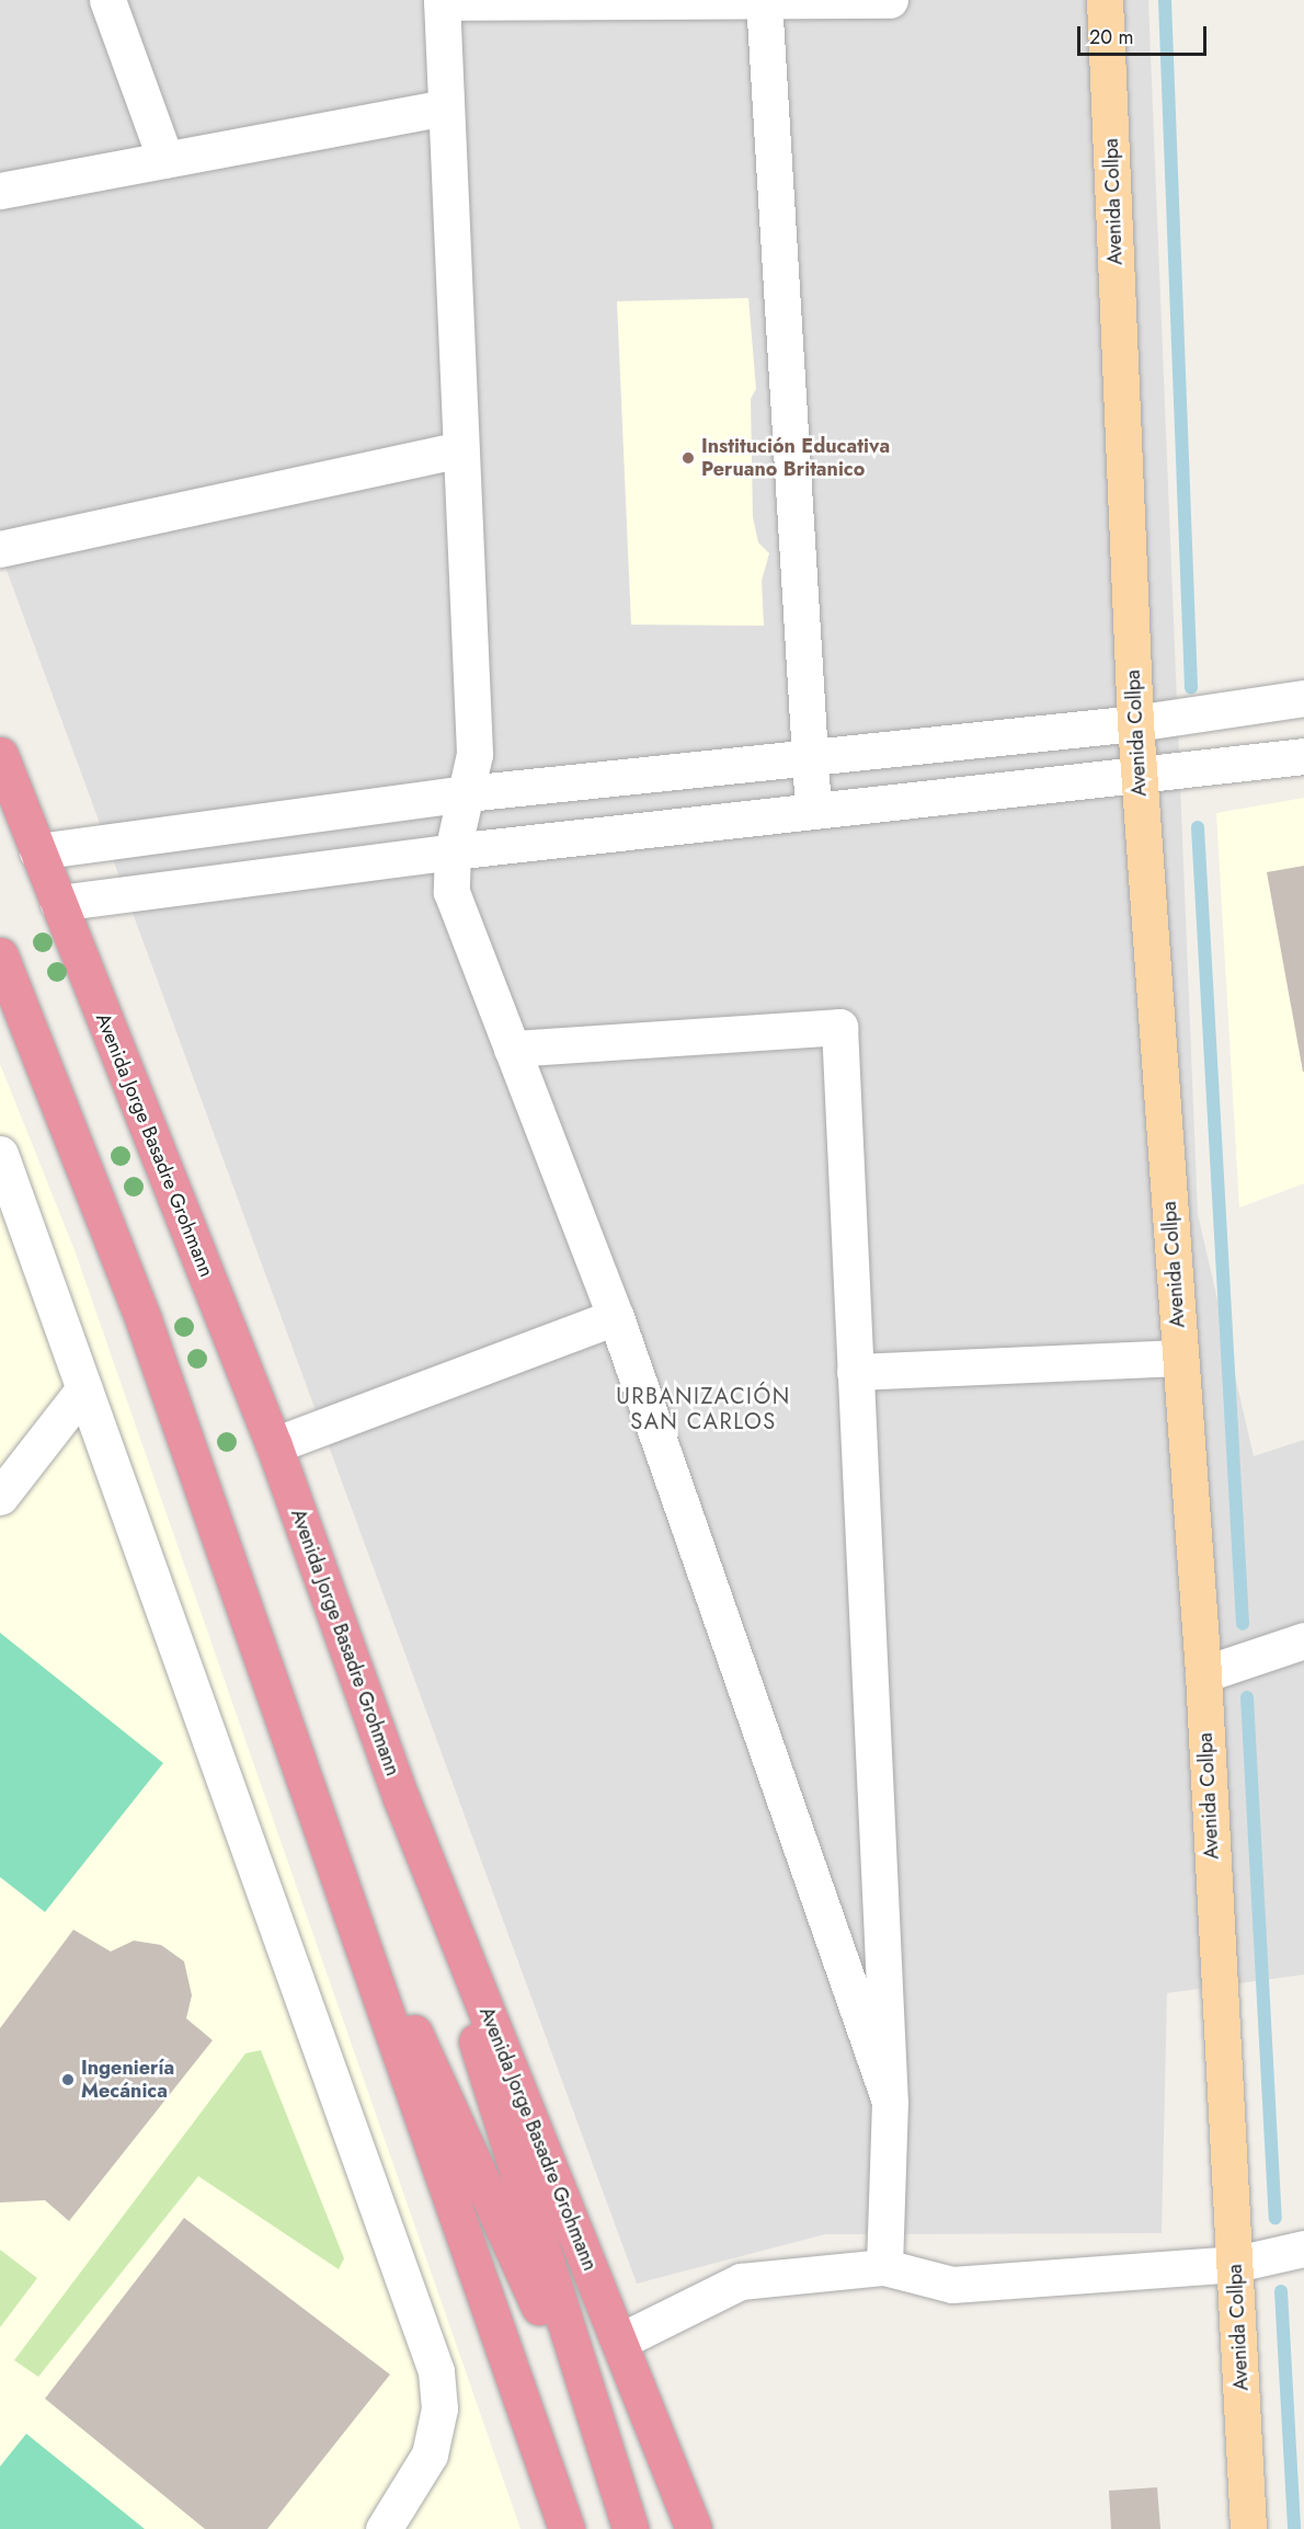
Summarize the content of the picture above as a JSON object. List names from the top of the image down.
{
  "streets": {
    "highway": ["Avenida Jorge Basadre Grohmann"],
    "main road": ["Avenida Collpa"]
  },
  "districts": ["URBANIZACIÓN SAN CARLOS"],
  "places": ["Institución Educativa Peruano Britanico", "Ingeniería Mecánica"],
  "scale_bar": "20 m"
}
